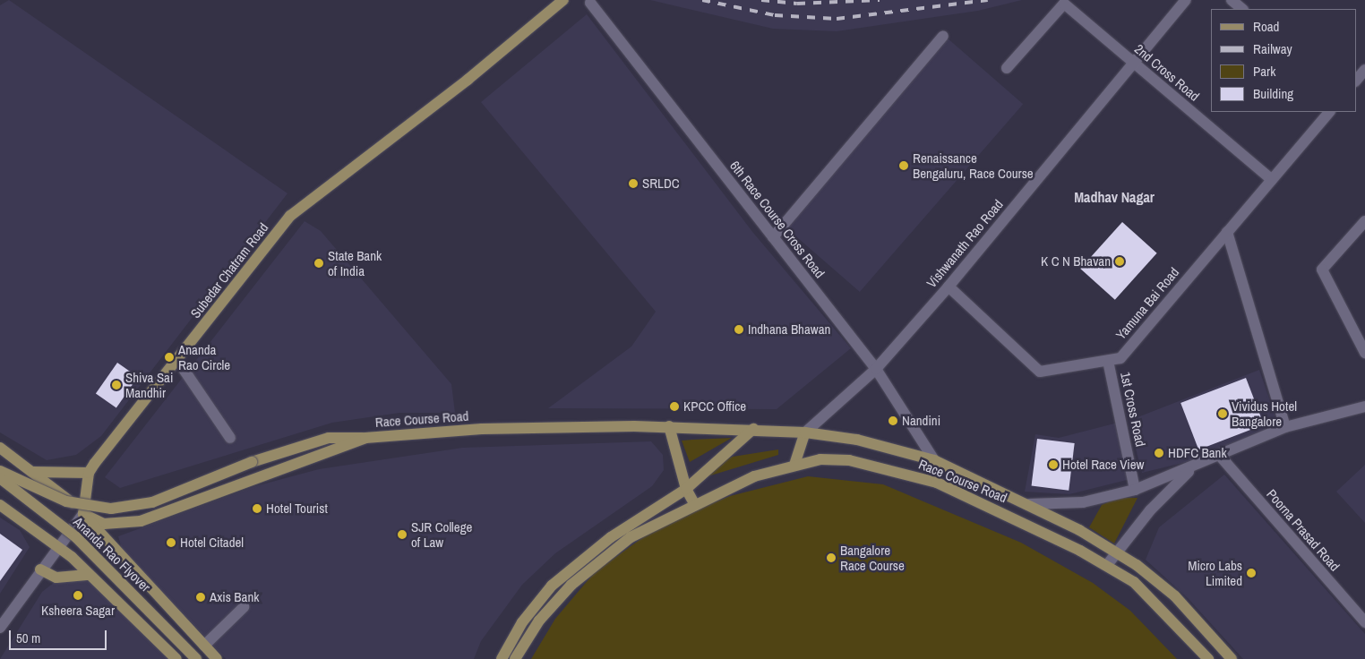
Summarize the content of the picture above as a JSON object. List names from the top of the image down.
{
  "streets": {
    "main road": ["Subedar Chatram Road", "Race Course Road", "Ananda Rao Flyover"],
    "street": [
      "2nd Cross Road",
      "6th Race Course Cross Road",
      "Vishwanath Rao Road",
      "Yamuna Bai Road",
      "1st Cross Road",
      "Poorna Prasad Road"
    ]
  },
  "crossings": [
    ["2nd Cross Road", "Vishwanath Rao Road"],
    ["2nd Cross Road", "Yamuna Bai Road"],
    ["6th Race Course Cross Road", "Vishwanath Rao Road"],
    ["6th Race Course Cross Road", "Race Course Road"],
    ["Vishwanath Rao Road", "Yamuna Bai Road"],
    ["Vishwanath Rao Road", "Race Course Road"],
    ["Yamuna Bai Road", "1st Cross Road"]
  ],
  "districts": ["Madhav Nagar"],
  "places": [
    "Renaissance Bengaluru, Race Course",
    "SRLDC",
    "K C N Bhavan",
    "State Bank of India",
    "Indhana Bhawan",
    "Ananda Rao Circle",
    "Shiva Sai Mandhir",
    "KPCC Office",
    "Vividus Hotel Bangalore",
    "Nandini",
    "HDFC Bank",
    "Hotel Race View",
    "Hotel Tourist",
    "SJR College of Law",
    "Hotel Citadel",
    "Bangalore Race Course",
    "Micro Labs Limited",
    "Ksheera Sagar",
    "Axis Bank"
  ],
  "legend": [
    "Road",
    "Railway",
    "Park",
    "Building"
  ],
  "scale_bar": "50 m"
}
